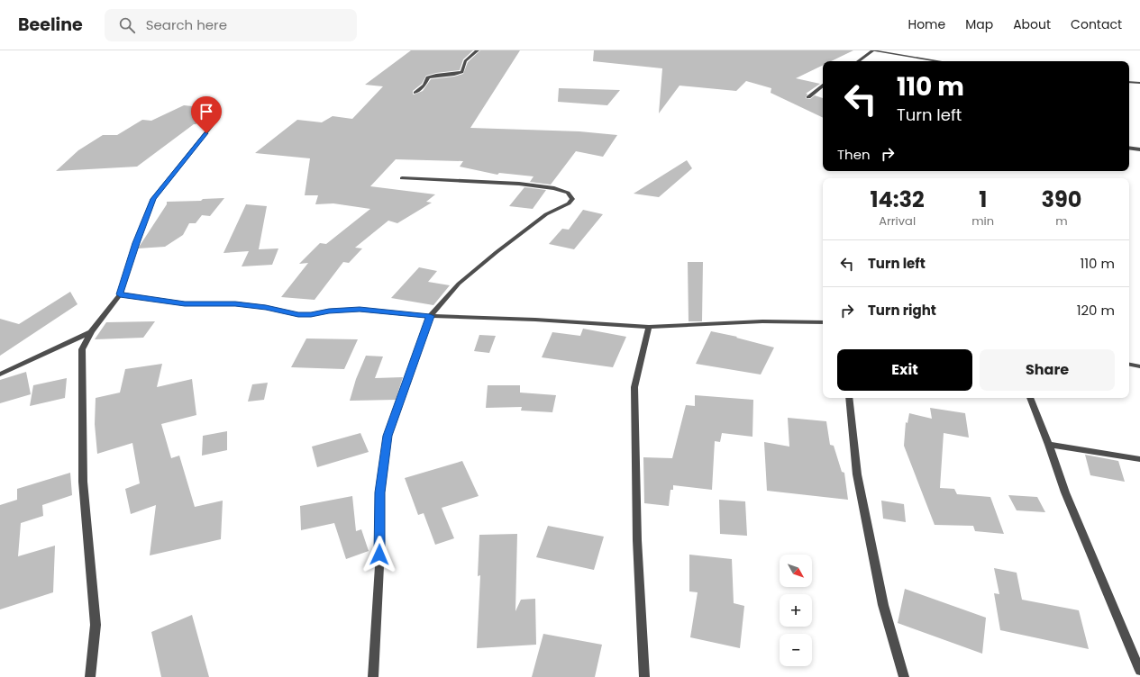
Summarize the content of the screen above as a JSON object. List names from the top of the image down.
{
  "north": "bottom right",
  "page": {
    "header": "Beeline",
    "search": "Search here",
    "nav": [
      "Home",
      "Map",
      "About",
      "Contact"
    ],
    "turn": ["110 m", "Turn left"],
    "then": "Then",
    "eta": [
      "14:32",
      "Arrival",
      "1",
      "min",
      "390",
      "m"
    ],
    "list": [
      {
        "name": "Turn left",
        "value": "110 m"
      },
      {
        "name": "Turn right",
        "value": "120 m"
      }
    ],
    "buttons": ["Exit", "Share"],
    "map_buttons": ["+", "−"]
  }
}
